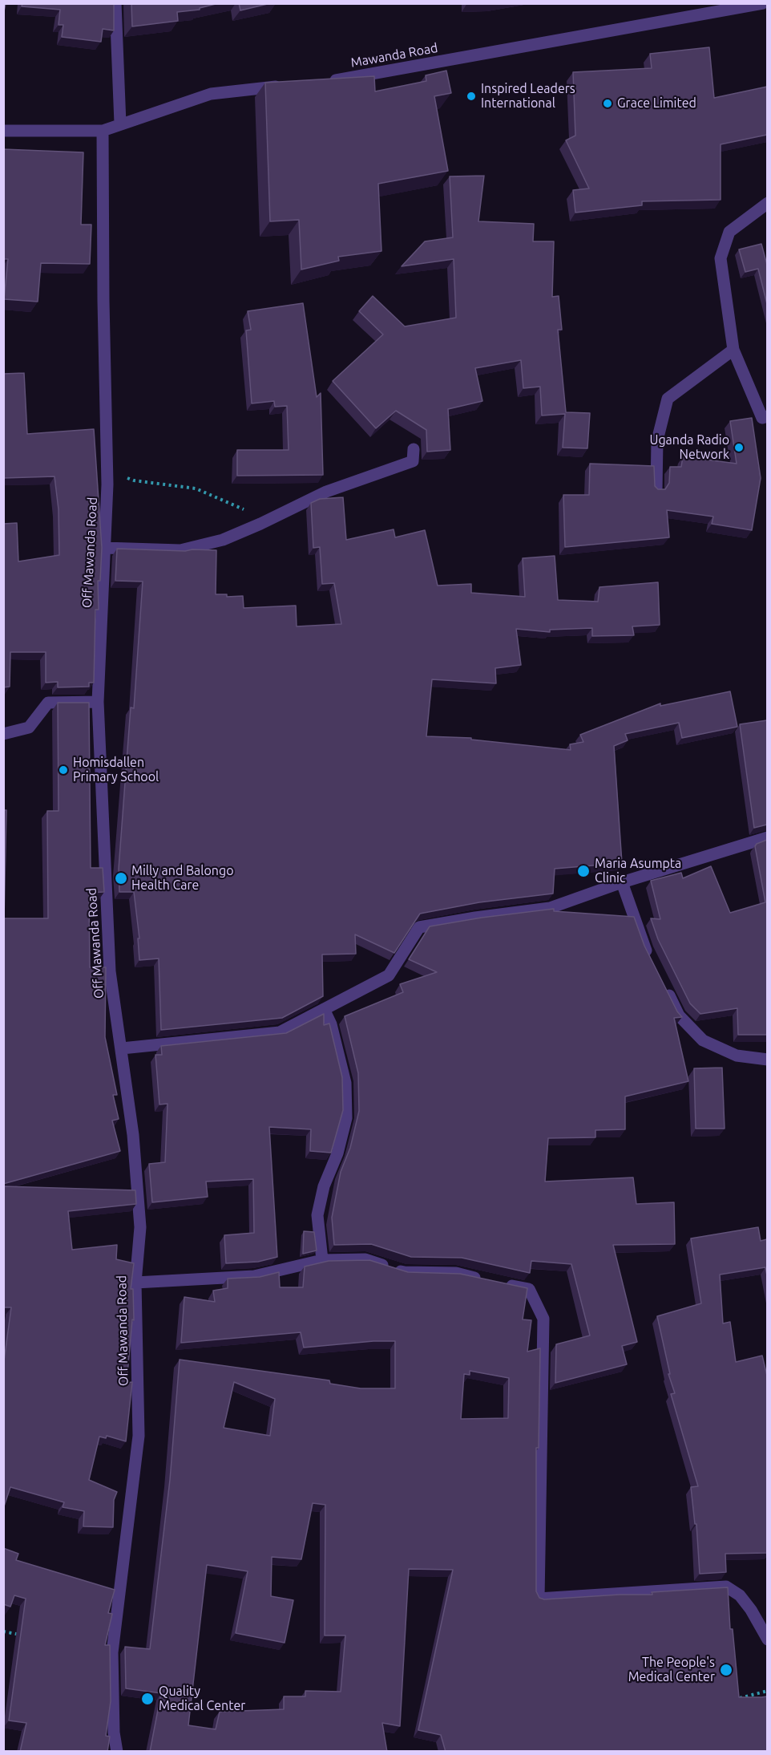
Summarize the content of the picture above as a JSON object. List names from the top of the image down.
{
  "streets": {
    "street": ["Mawanda Road", "Off Mawanda Road"]
  },
  "places": [
    "Inspired Leaders International",
    "Grace Limited",
    "Uganda Radio Network",
    "Homisdallen Primary School",
    "Maria Asumpta Clinic",
    "Milly and Balongo Health Care",
    "The People's Medical Center",
    "Quality Medical Center"
  ]
}
